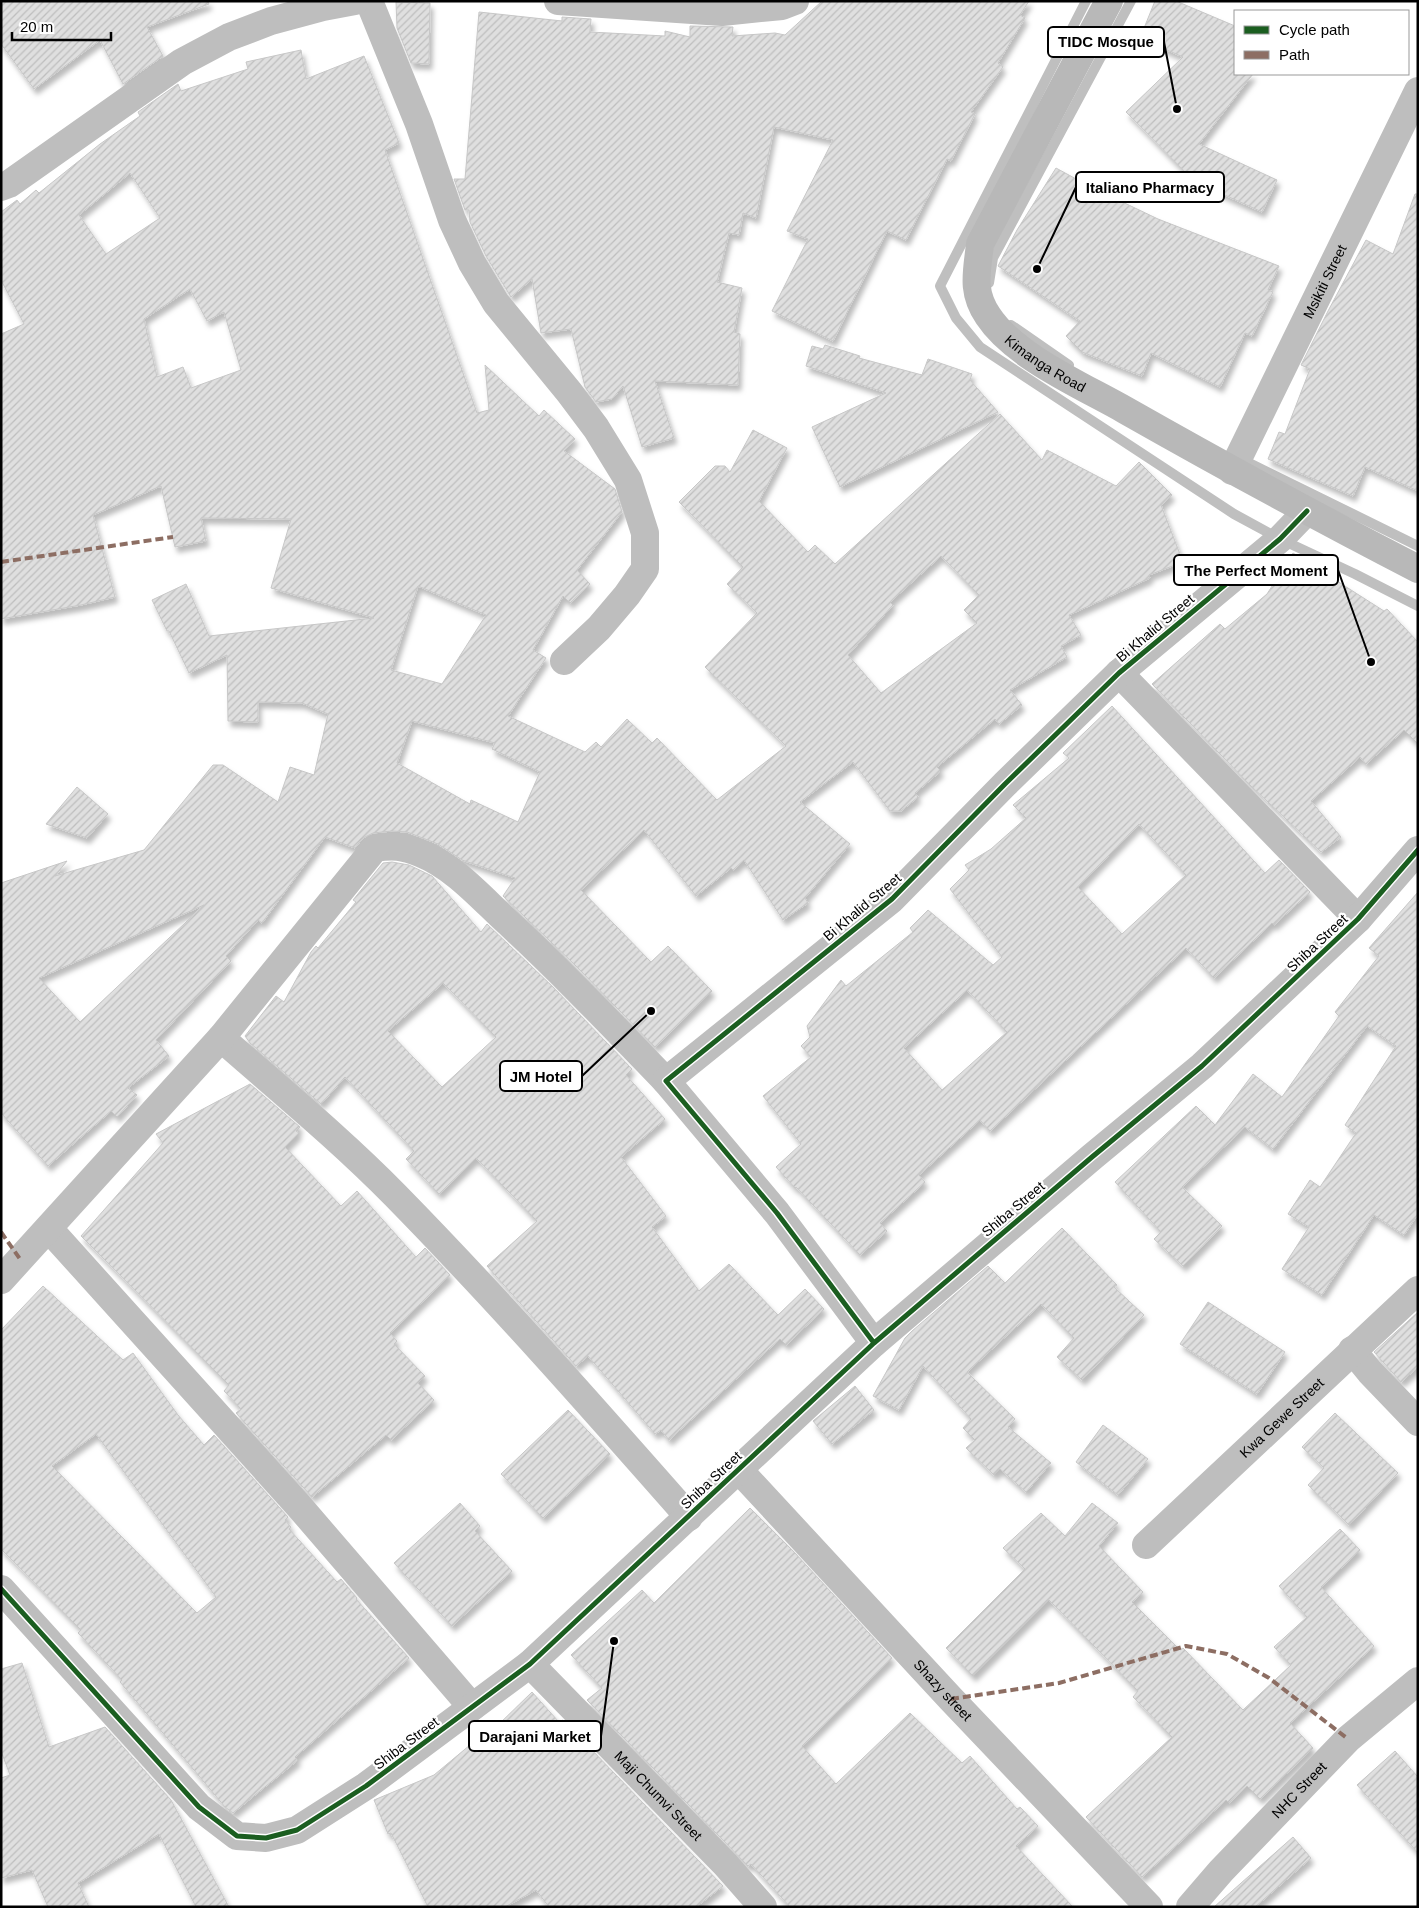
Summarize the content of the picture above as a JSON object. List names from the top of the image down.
{
  "streets": {
    "street": [
      "Msikiti Street",
      "Kimanga Road",
      "Bi Khalid Street",
      "Shiba Street",
      "Kwa Gewe Street",
      "Shazy street",
      "NHC Street",
      "Maji Chumvi Street"
    ]
  },
  "crossings": [
    ["Msikiti Street", "Kimanga Road"],
    ["Kimanga Road", "Bi Khalid Street"],
    ["Shiba Street", "Shazy street"],
    ["Shiba Street", "Maji Chumvi Street"]
  ],
  "places": [
    "TIDC Mosque",
    "Italiano Pharmacy",
    "The Perfect Moment",
    "JM Hotel",
    "Darajani Market"
  ],
  "legend": ["Cycle path", "Path"],
  "scale_bar": "20 m"
}
